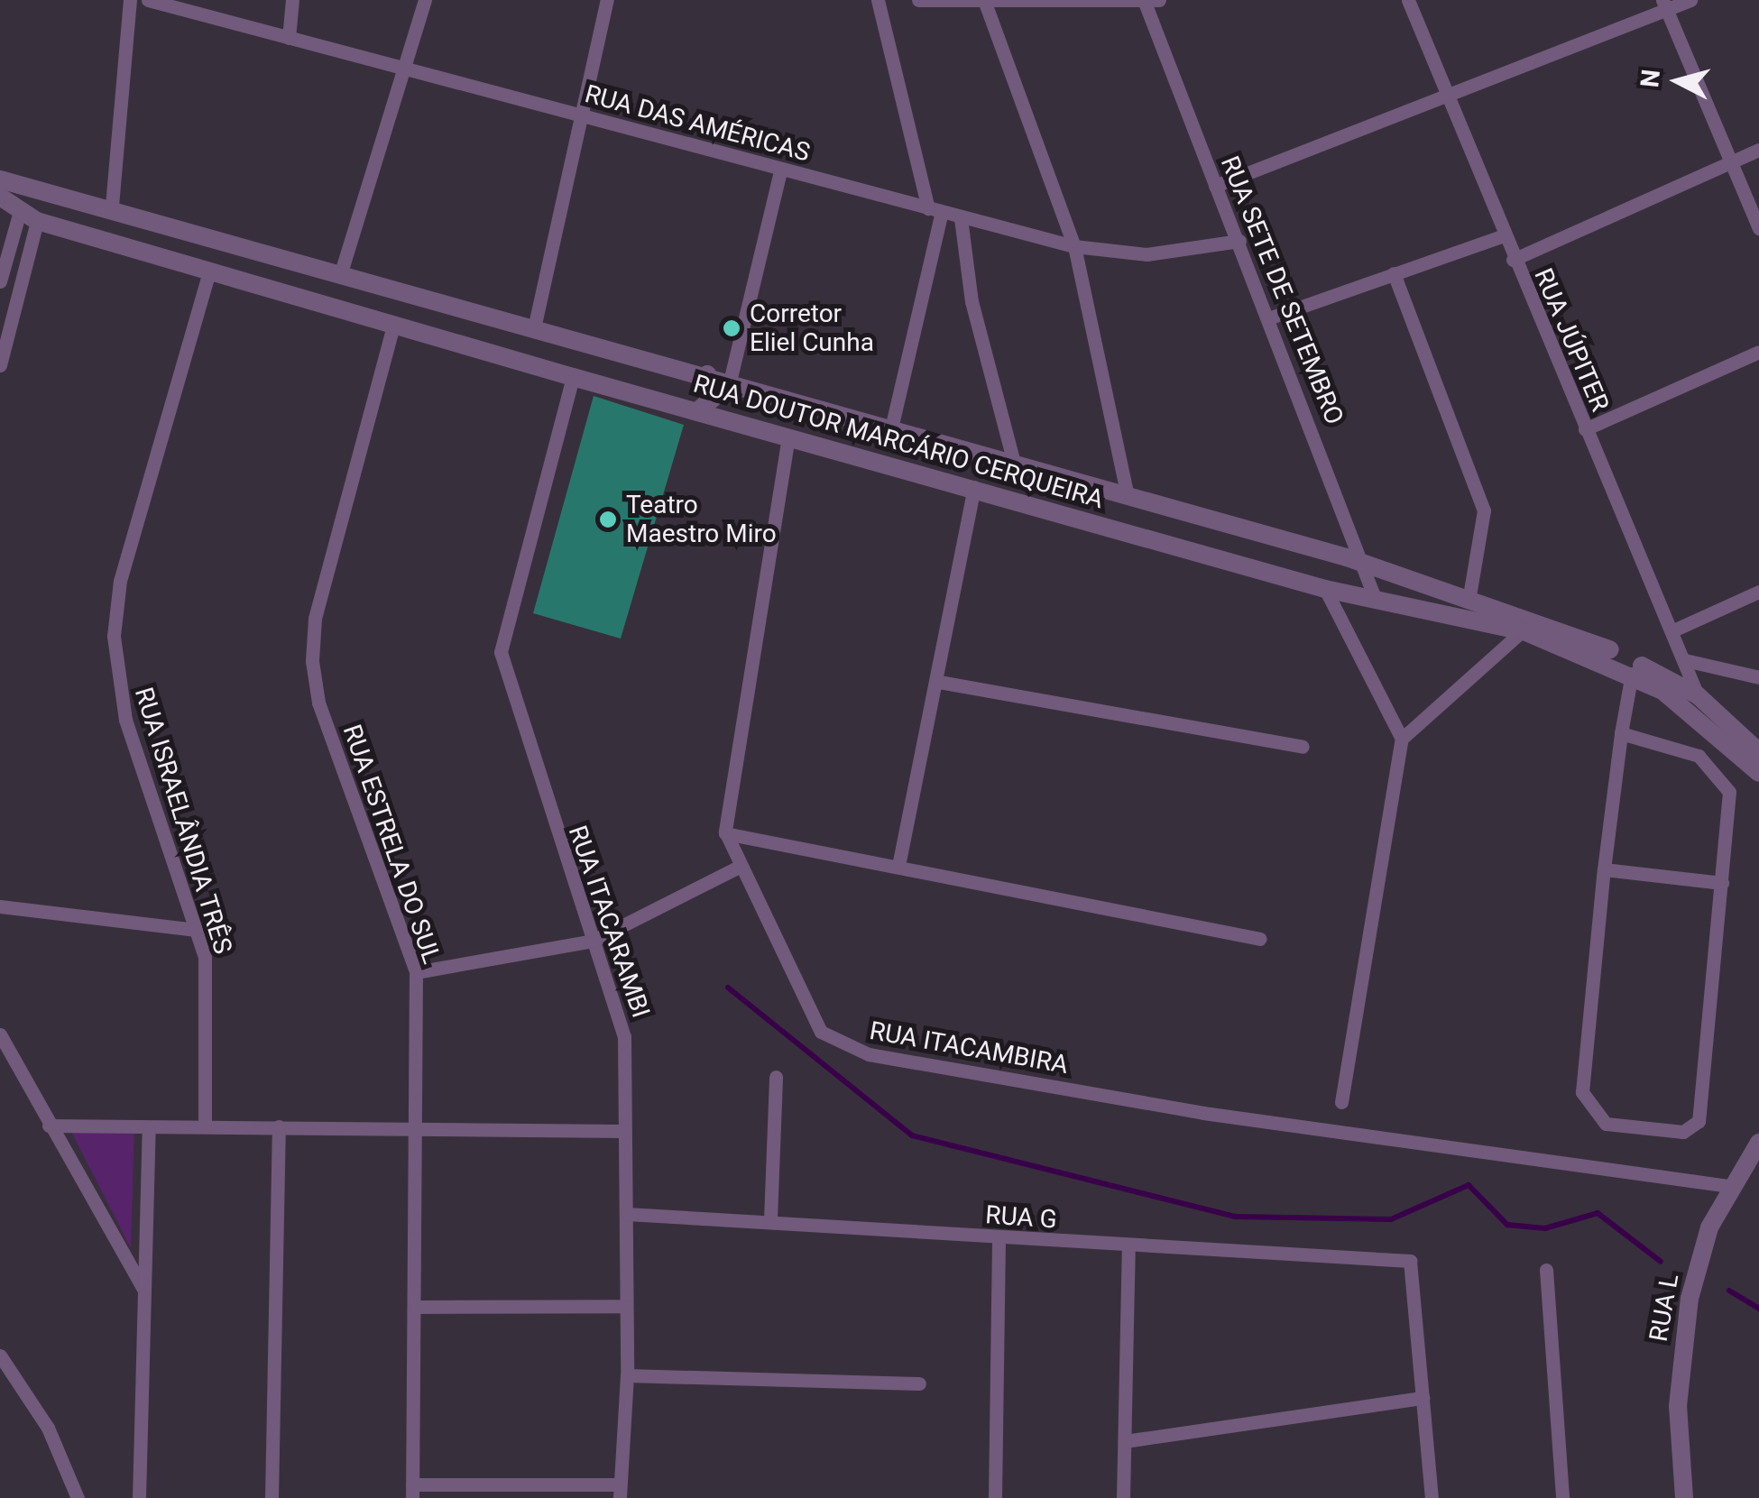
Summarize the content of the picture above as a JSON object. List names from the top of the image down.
{
  "streets": {
    "street": [
      "RUA DAS AMÉRICAS",
      "RUA SETE DE SETEMBRO",
      "RUA JÚPITER",
      "RUA DOUTOR MARCÁRIO CERQUEIRA",
      "RUA ISRAELÂNDIA TRÊS",
      "RUA ESTRELA DO SUL",
      "RUA ITACARAMBI",
      "RUA ITACAMBIRA",
      "RUA G",
      "RUA L"
    ]
  },
  "crossings": [
    ["RUA DAS AMÉRICAS", "RUA SETE DE SETEMBRO"],
    ["RUA SETE DE SETEMBRO", "RUA DOUTOR MARCÁRIO CERQUEIRA"],
    ["RUA JÚPITER", "RUA DOUTOR MARCÁRIO CERQUEIRA"],
    ["RUA DOUTOR MARCÁRIO CERQUEIRA", "RUA ISRAELÂNDIA TRÊS"],
    ["RUA DOUTOR MARCÁRIO CERQUEIRA", "RUA ESTRELA DO SUL"],
    ["RUA DOUTOR MARCÁRIO CERQUEIRA", "RUA ITACARAMBI"],
    ["RUA ITACARAMBI", "RUA G"],
    ["RUA ITACAMBIRA", "RUA L"]
  ],
  "places": ["Corretor Eliel Cunha", "Teatro Maestro Miro"],
  "north": "left"
}
